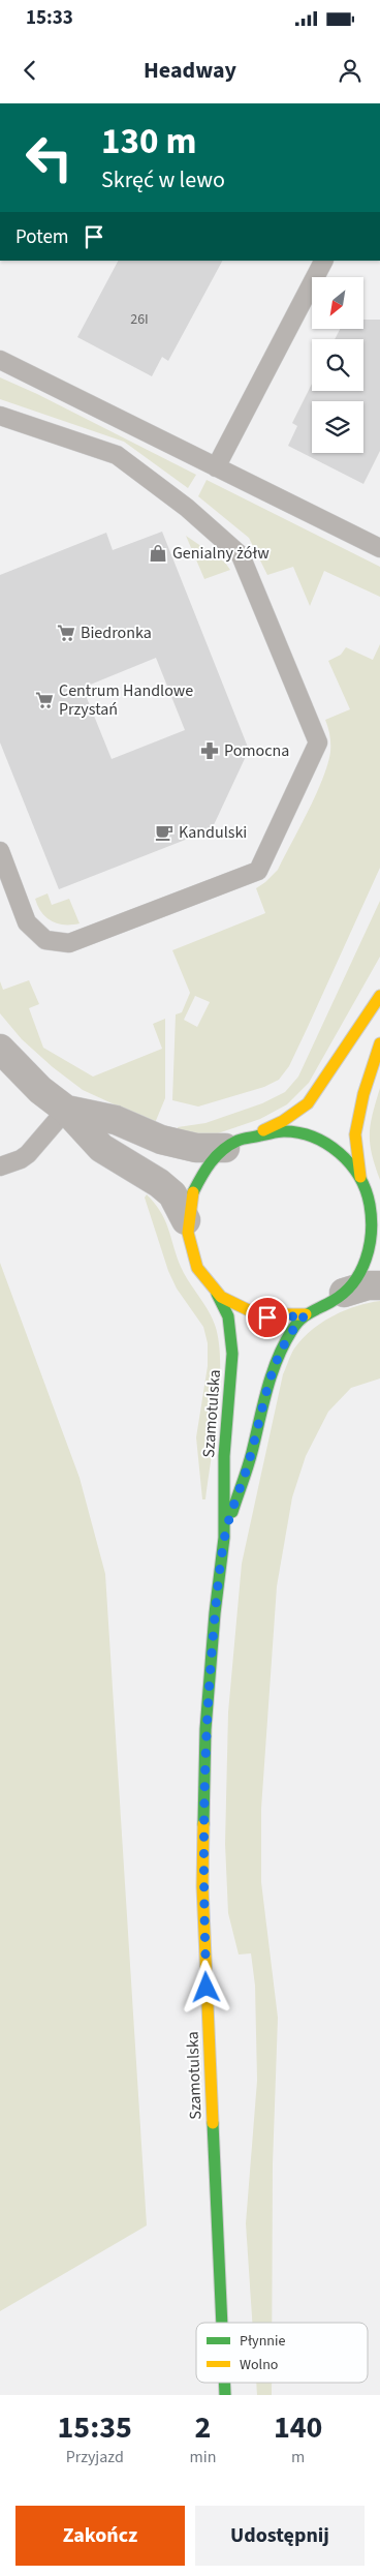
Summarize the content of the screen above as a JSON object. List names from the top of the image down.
{
  "streets": {
    "street": ["Szamotulska"]
  },
  "places": {
    "shop": ["Genialny żółw"],
    "supermarket": ["Biedronka", "Centrum Handlowe Przystań"],
    "pharmacy": ["Pomocna"],
    "cafe": ["Kandulski"]
  },
  "house_numbers": ["26I"],
  "legend": ["Płynnie", "Wolno"],
  "north": "bottom left",
  "page": {
    "status": "15:33",
    "header": "Headway",
    "turn": ["130 m", "Skręć w lewo"],
    "then": "Potem",
    "eta": [
      "15:35",
      "Przyjazd",
      "2",
      "min",
      "140",
      "m"
    ],
    "buttons": ["Zakończ", "Udostępnij"]
  }
}
